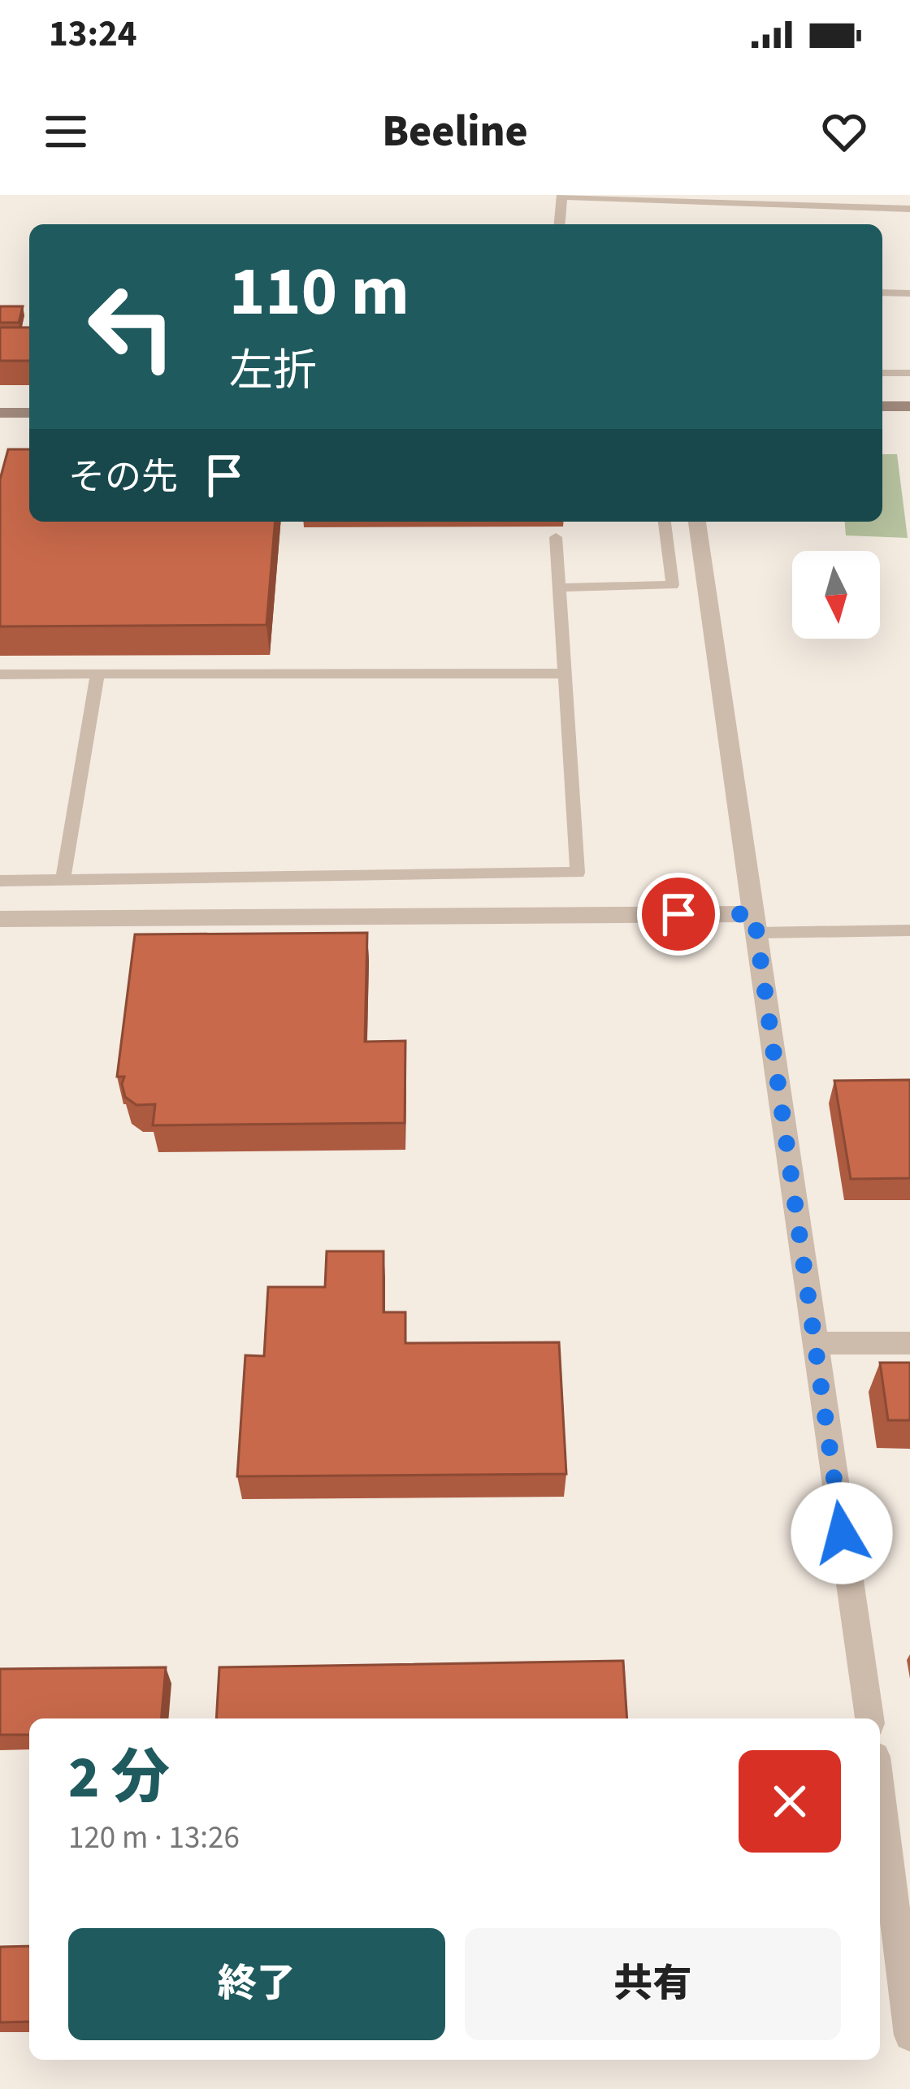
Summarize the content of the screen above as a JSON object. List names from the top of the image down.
{
  "north": "bottom",
  "page": {
    "status": "13:24",
    "header": "Beeline",
    "turn": ["110 m", "左折"],
    "then": "その先",
    "heading": ["2 分", "120 m · 13:26"],
    "buttons": ["終了", "共有"]
  }
}
